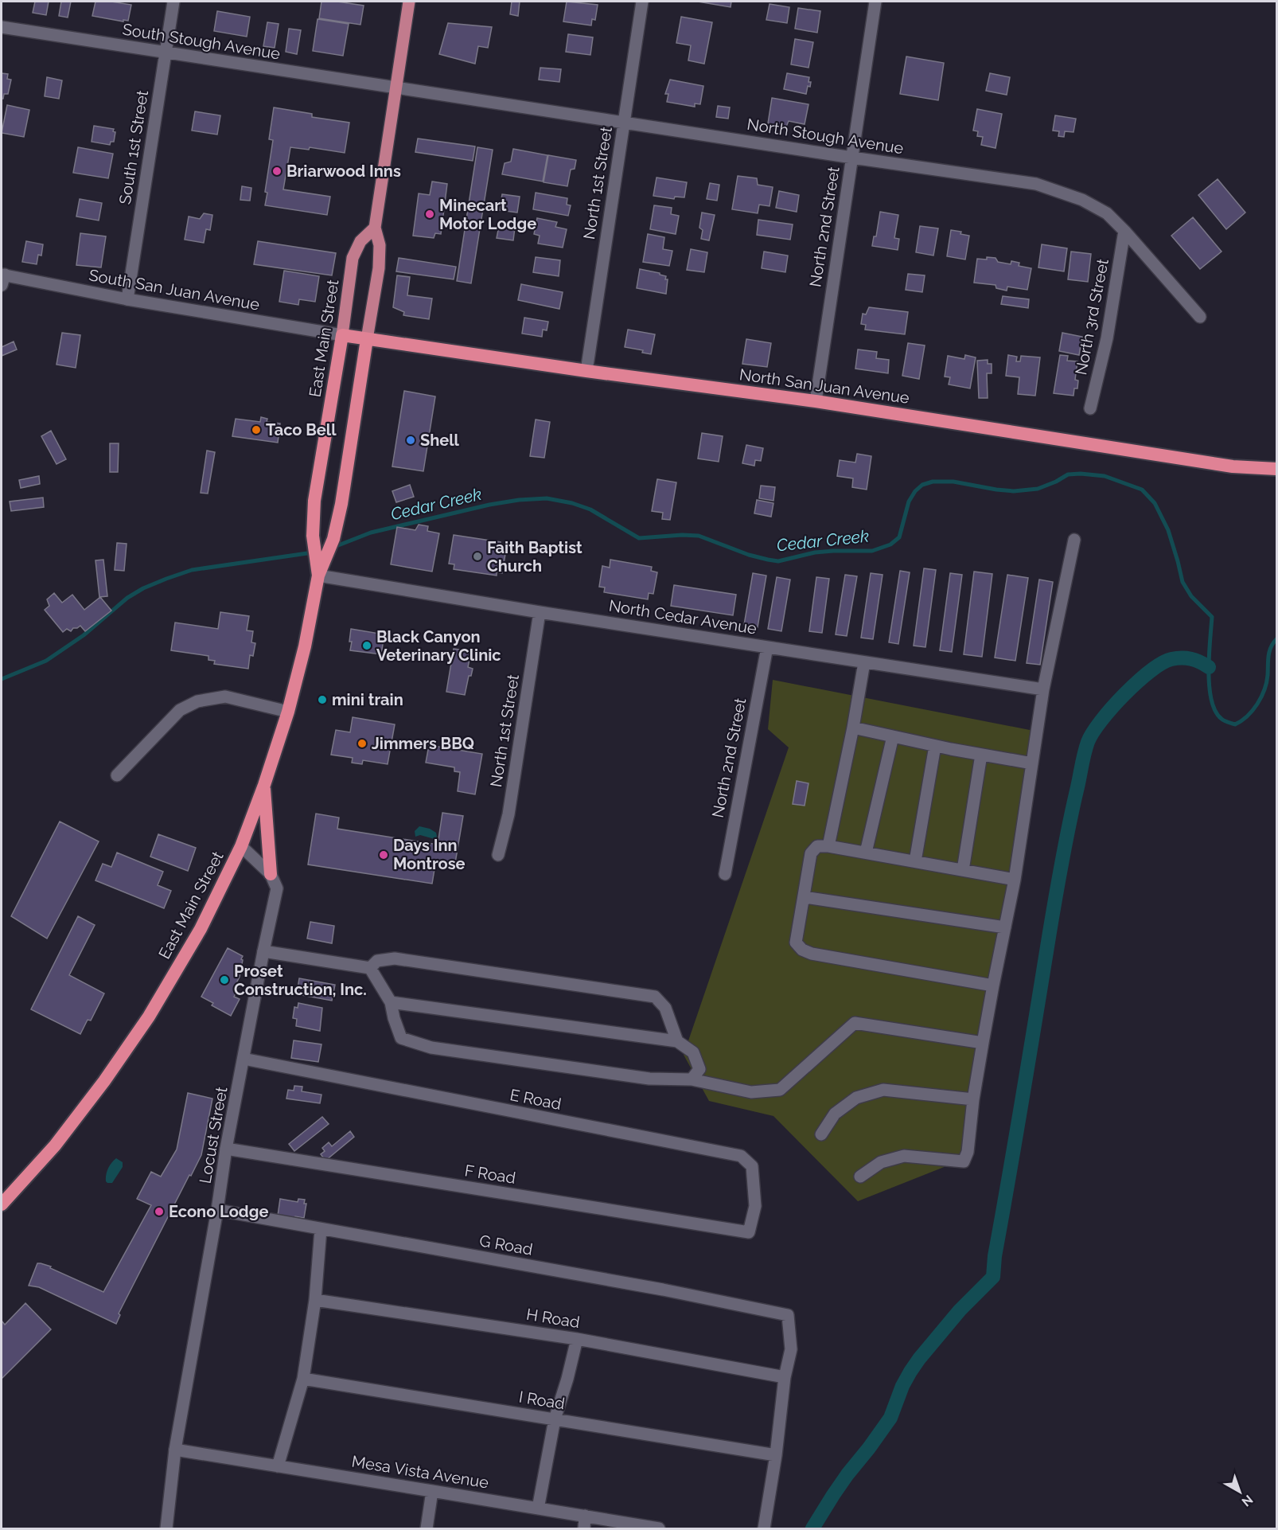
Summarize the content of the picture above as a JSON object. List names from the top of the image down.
{
  "streets": {
    "highway": ["East Main Street", "North San Juan Avenue"],
    "street": [
      "South Stough Avenue",
      "North Stough Avenue",
      "South 1st Street",
      "North 1st Street",
      "North 2nd Street",
      "South San Juan Avenue",
      "North 3rd Street",
      "North Cedar Avenue",
      "E Road",
      "Locust Street",
      "F Road",
      "G Road",
      "H Road",
      "I Road",
      "Mesa Vista Avenue"
    ]
  },
  "crossings": [
    ["South Stough Avenue", "North Stough Avenue"],
    ["South Stough Avenue", "South 1st Street"],
    ["South Stough Avenue", "East Main Street"],
    ["North Stough Avenue", "North 1st Street"],
    ["North Stough Avenue", "North 2nd Street"],
    ["North Stough Avenue", "North 3rd Street"],
    ["North Stough Avenue", "East Main Street"],
    ["South 1st Street", "South San Juan Avenue"],
    ["North 1st Street", "North San Juan Avenue"],
    ["North 1st Street", "North Cedar Avenue"],
    ["North 2nd Street", "North San Juan Avenue"],
    ["North 2nd Street", "North Cedar Avenue"],
    ["South San Juan Avenue", "East Main Street"],
    ["South San Juan Avenue", "North San Juan Avenue"],
    ["East Main Street", "North San Juan Avenue"],
    ["East Main Street", "North Cedar Avenue"],
    ["E Road", "Locust Street"],
    ["E Road", "F Road"],
    ["Locust Street", "F Road"],
    ["Locust Street", "G Road"],
    ["Locust Street", "Mesa Vista Avenue"],
    ["G Road", "H Road"]
  ],
  "water": ["Cedar Creek"],
  "places": [
    "Briarwood Inns",
    "Minecart Motor Lodge",
    "Taco Bell",
    "Shell",
    "Faith Baptist Church",
    "Black Canyon Veterinary Clinic",
    "mini train",
    "Jimmers BBQ",
    "Days Inn Montrose",
    "Proset Construction, Inc.",
    "Econo Lodge"
  ],
  "north": "bottom right"
}
